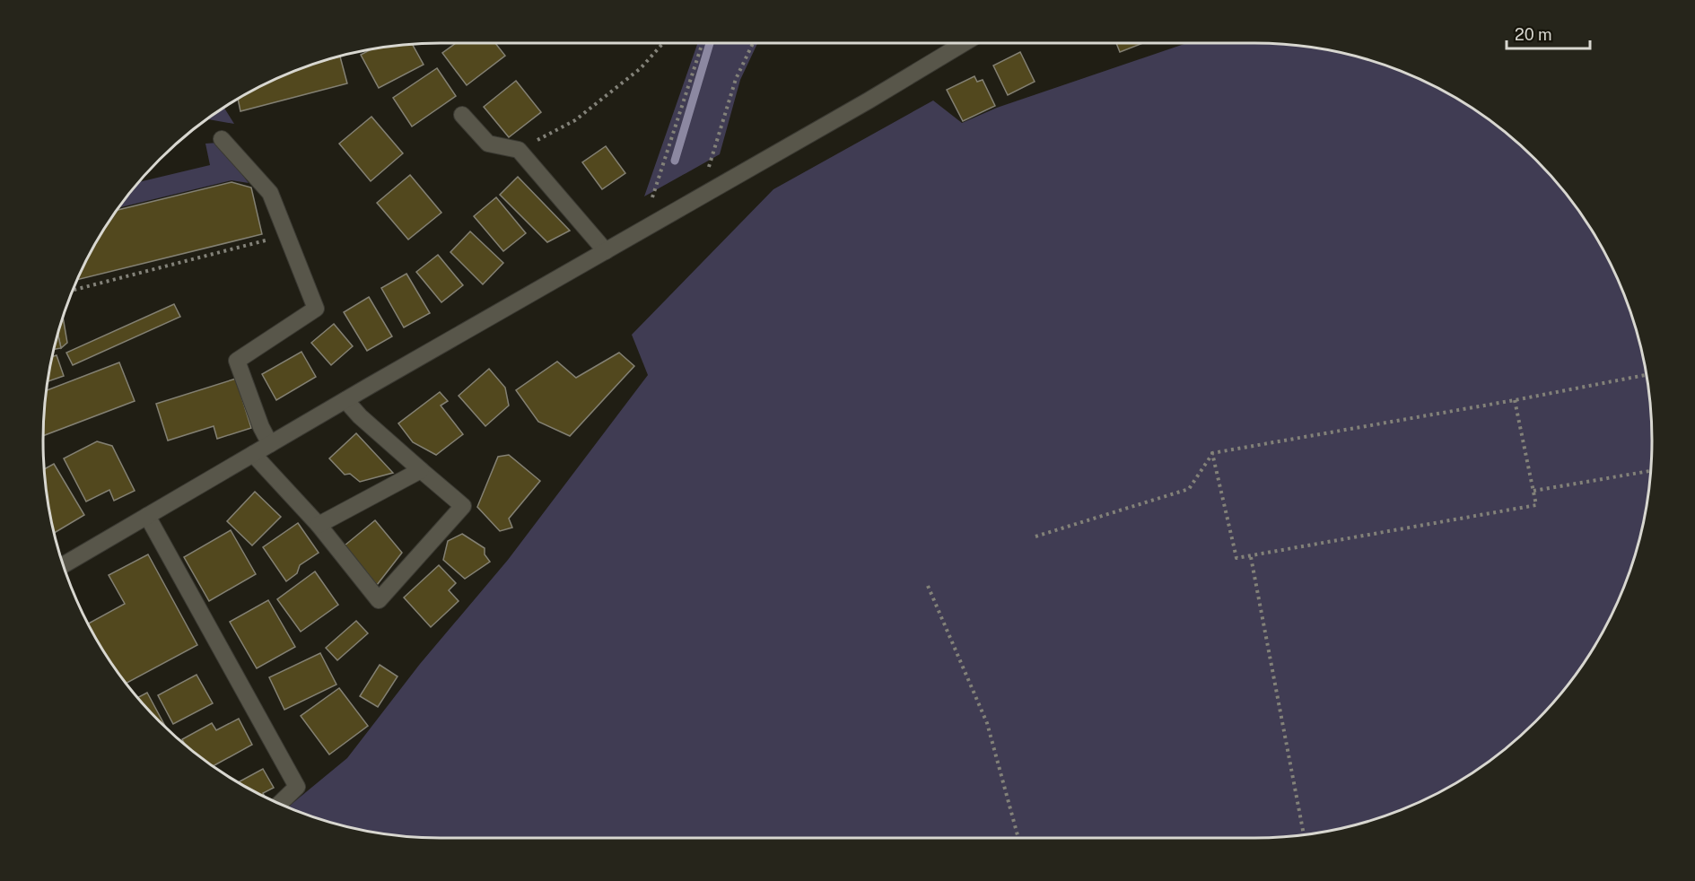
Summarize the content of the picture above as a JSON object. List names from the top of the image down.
{
  "scale_bar": "20 m"
}
